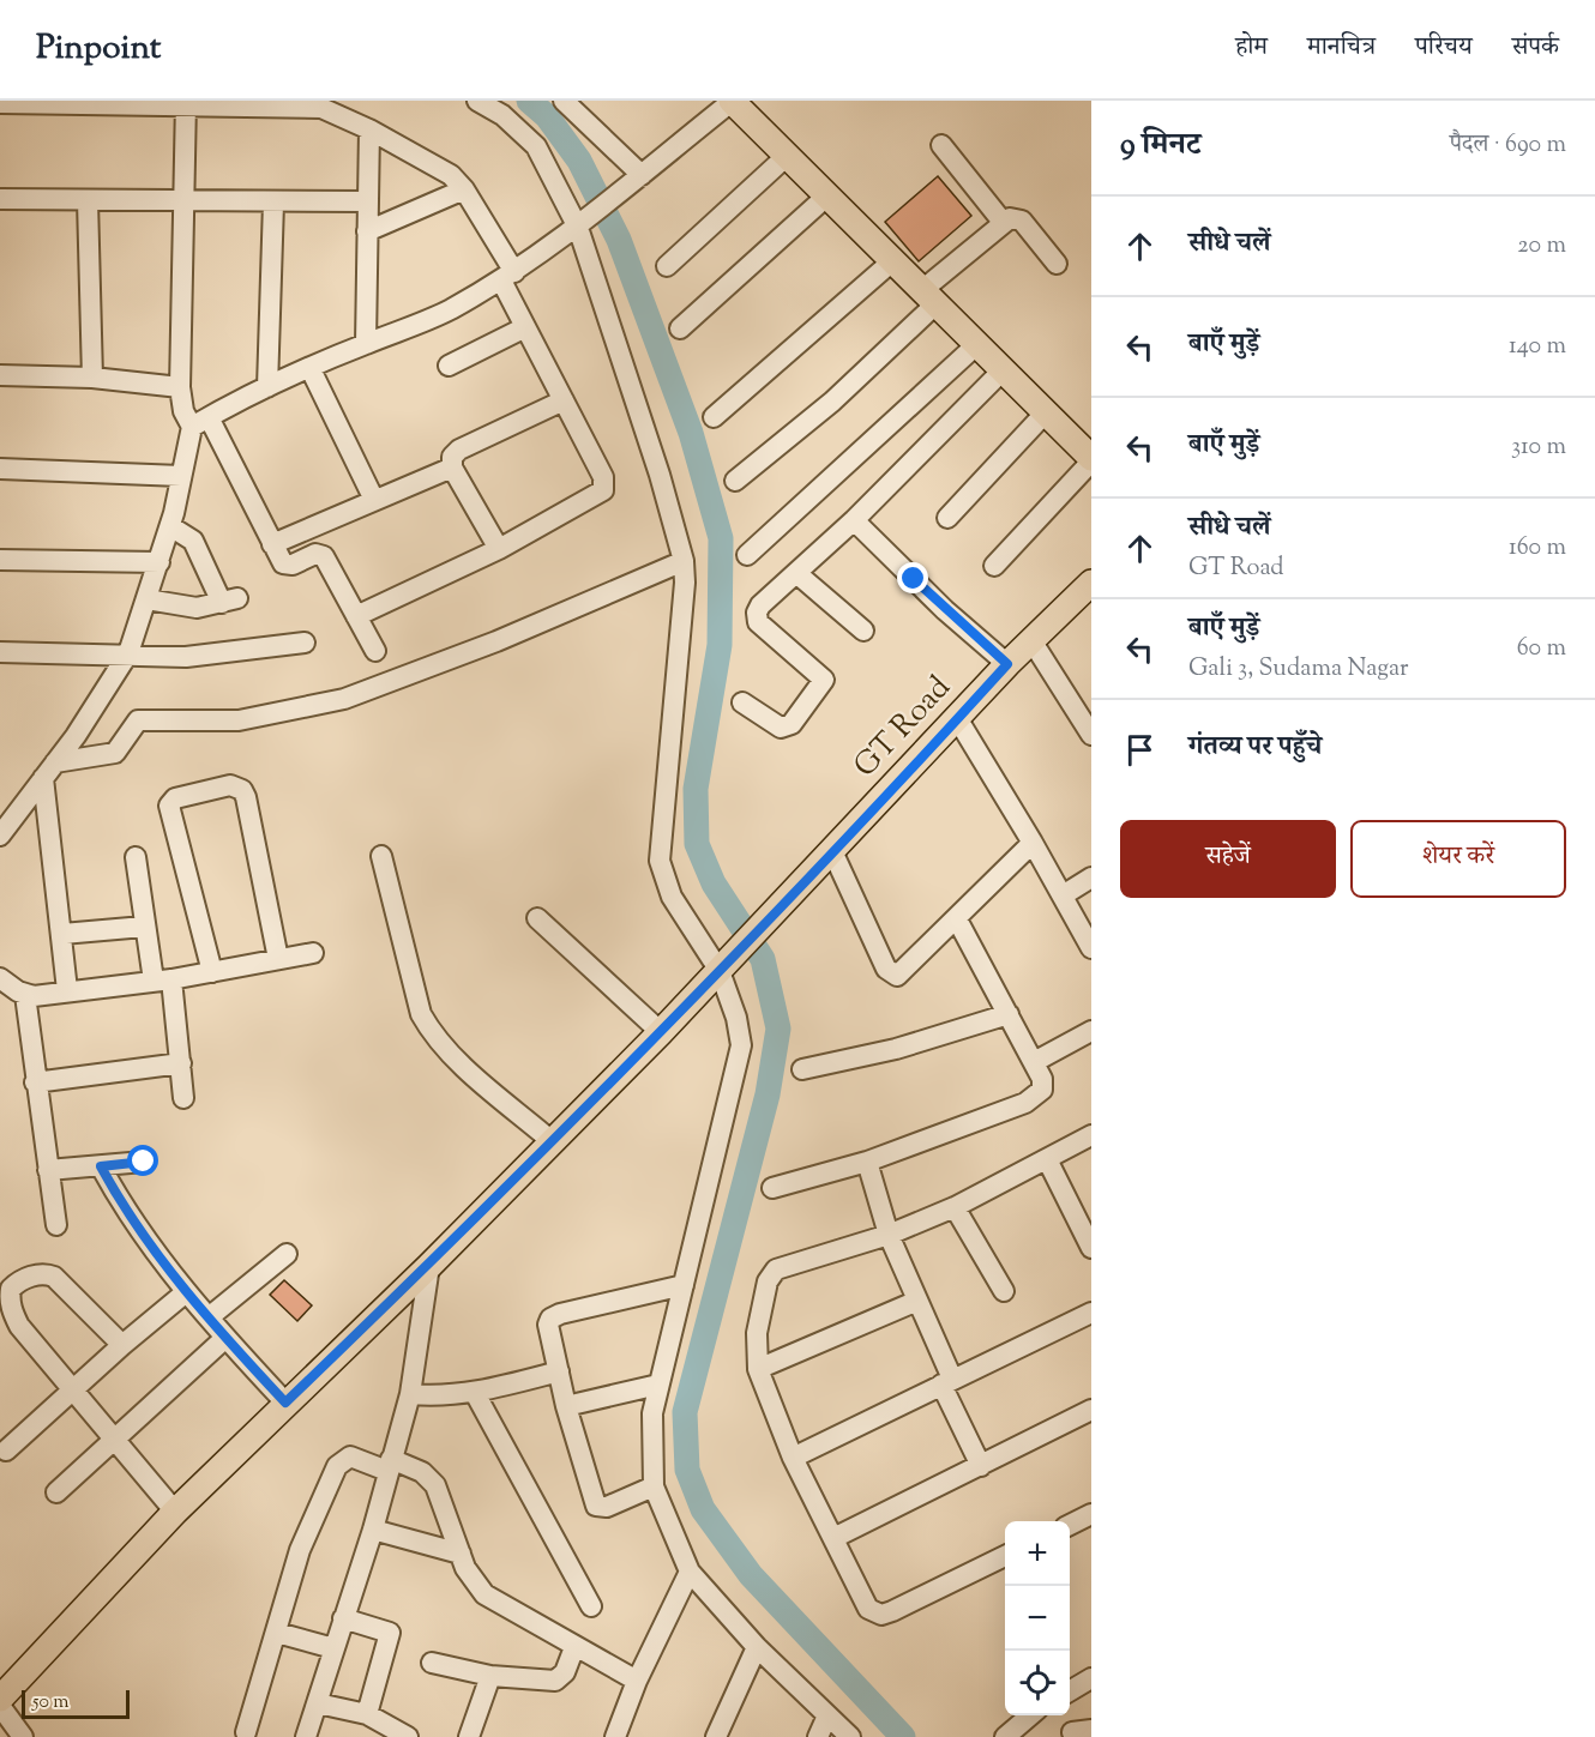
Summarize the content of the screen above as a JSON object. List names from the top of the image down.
{
  "streets": {
    "main road": ["GT Road"]
  },
  "scale_bar": "50 m",
  "page": {
    "header": "Pinpoint",
    "nav": [
      "होम",
      "मानचित्र",
      "परिचय",
      "संपर्क"
    ],
    "heading": ["9 मिनट", "पैदल · 690 m"],
    "list": [
      ["सीधे चलें", "20 m"],
      ["बाएँ मुड़ें", "140 m"],
      ["बाएँ मुड़ें", "310 m"],
      ["सीधे चलें", "GT Road", "160 m"],
      ["बाएँ मुड़ें", "Gali 3, Sudama Nagar", "60 m"],
      "गंतव्य पर पहुँचे"
    ],
    "buttons": ["सहेजें", "शेयर करें"],
    "map_buttons": ["+", "−"],
    "scale": "50 m"
  }
}
